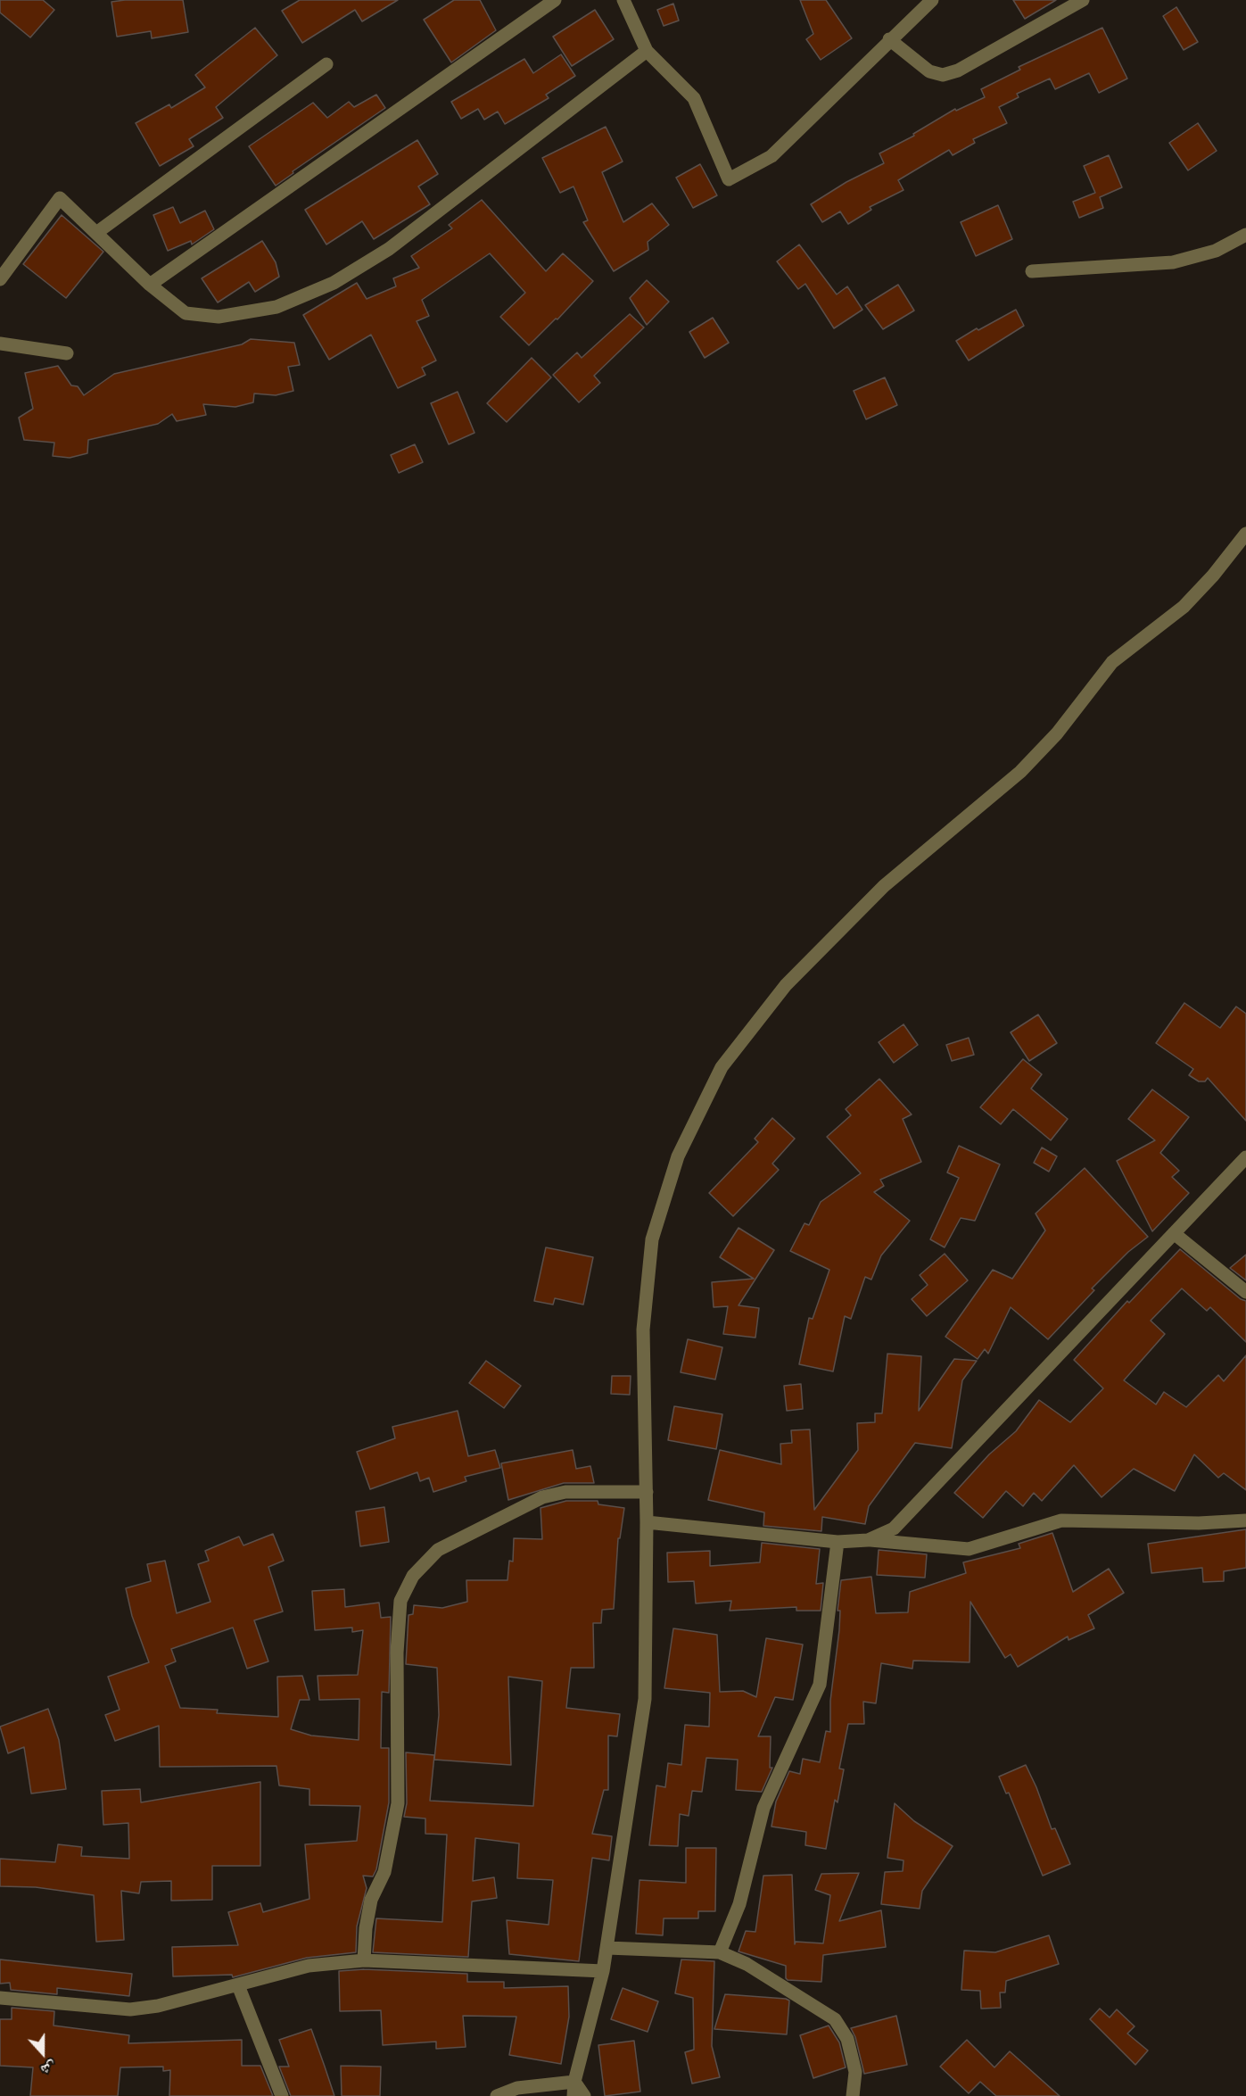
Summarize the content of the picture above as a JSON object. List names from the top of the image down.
{
  "north": "bottom"
}
